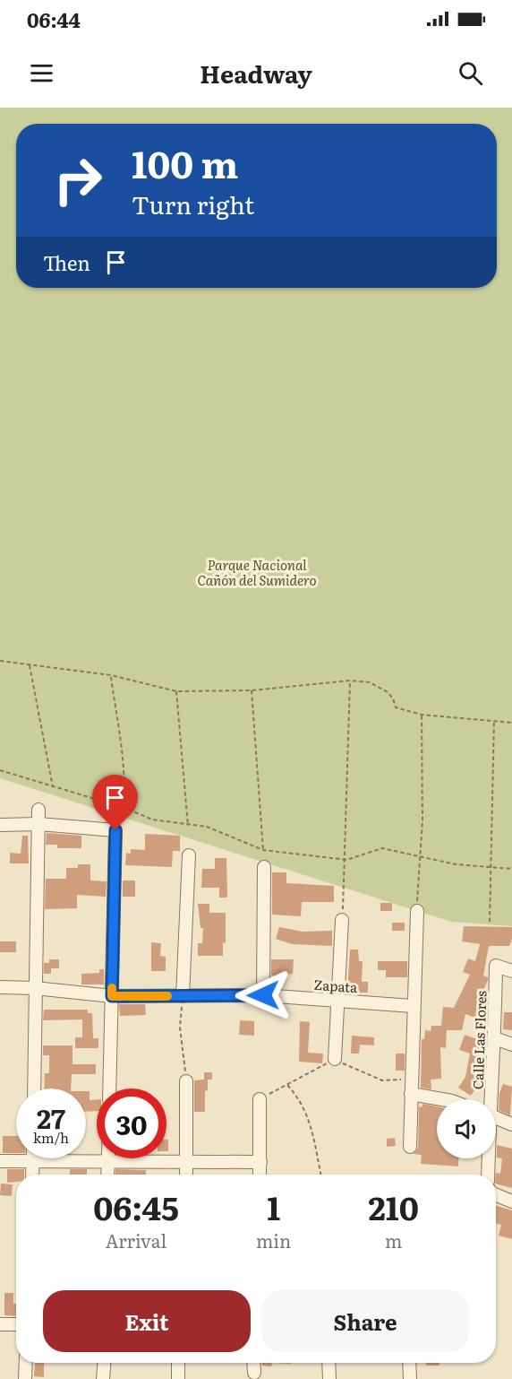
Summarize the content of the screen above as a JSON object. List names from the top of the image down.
{
  "streets": {
    "street": ["Zapata", "Calle Las Flores"]
  },
  "parks": ["Parque Nacional Cañón del Sumidero"],
  "page": {
    "status": "06:44",
    "header": "Headway",
    "turn": ["100 m", "Turn right"],
    "then": "Then",
    "speed": "27 km/h",
    "limit": "30",
    "eta": [
      "06:45",
      "Arrival",
      "1",
      "min",
      "210",
      "m"
    ],
    "buttons": ["Exit", "Share"]
  }
}
